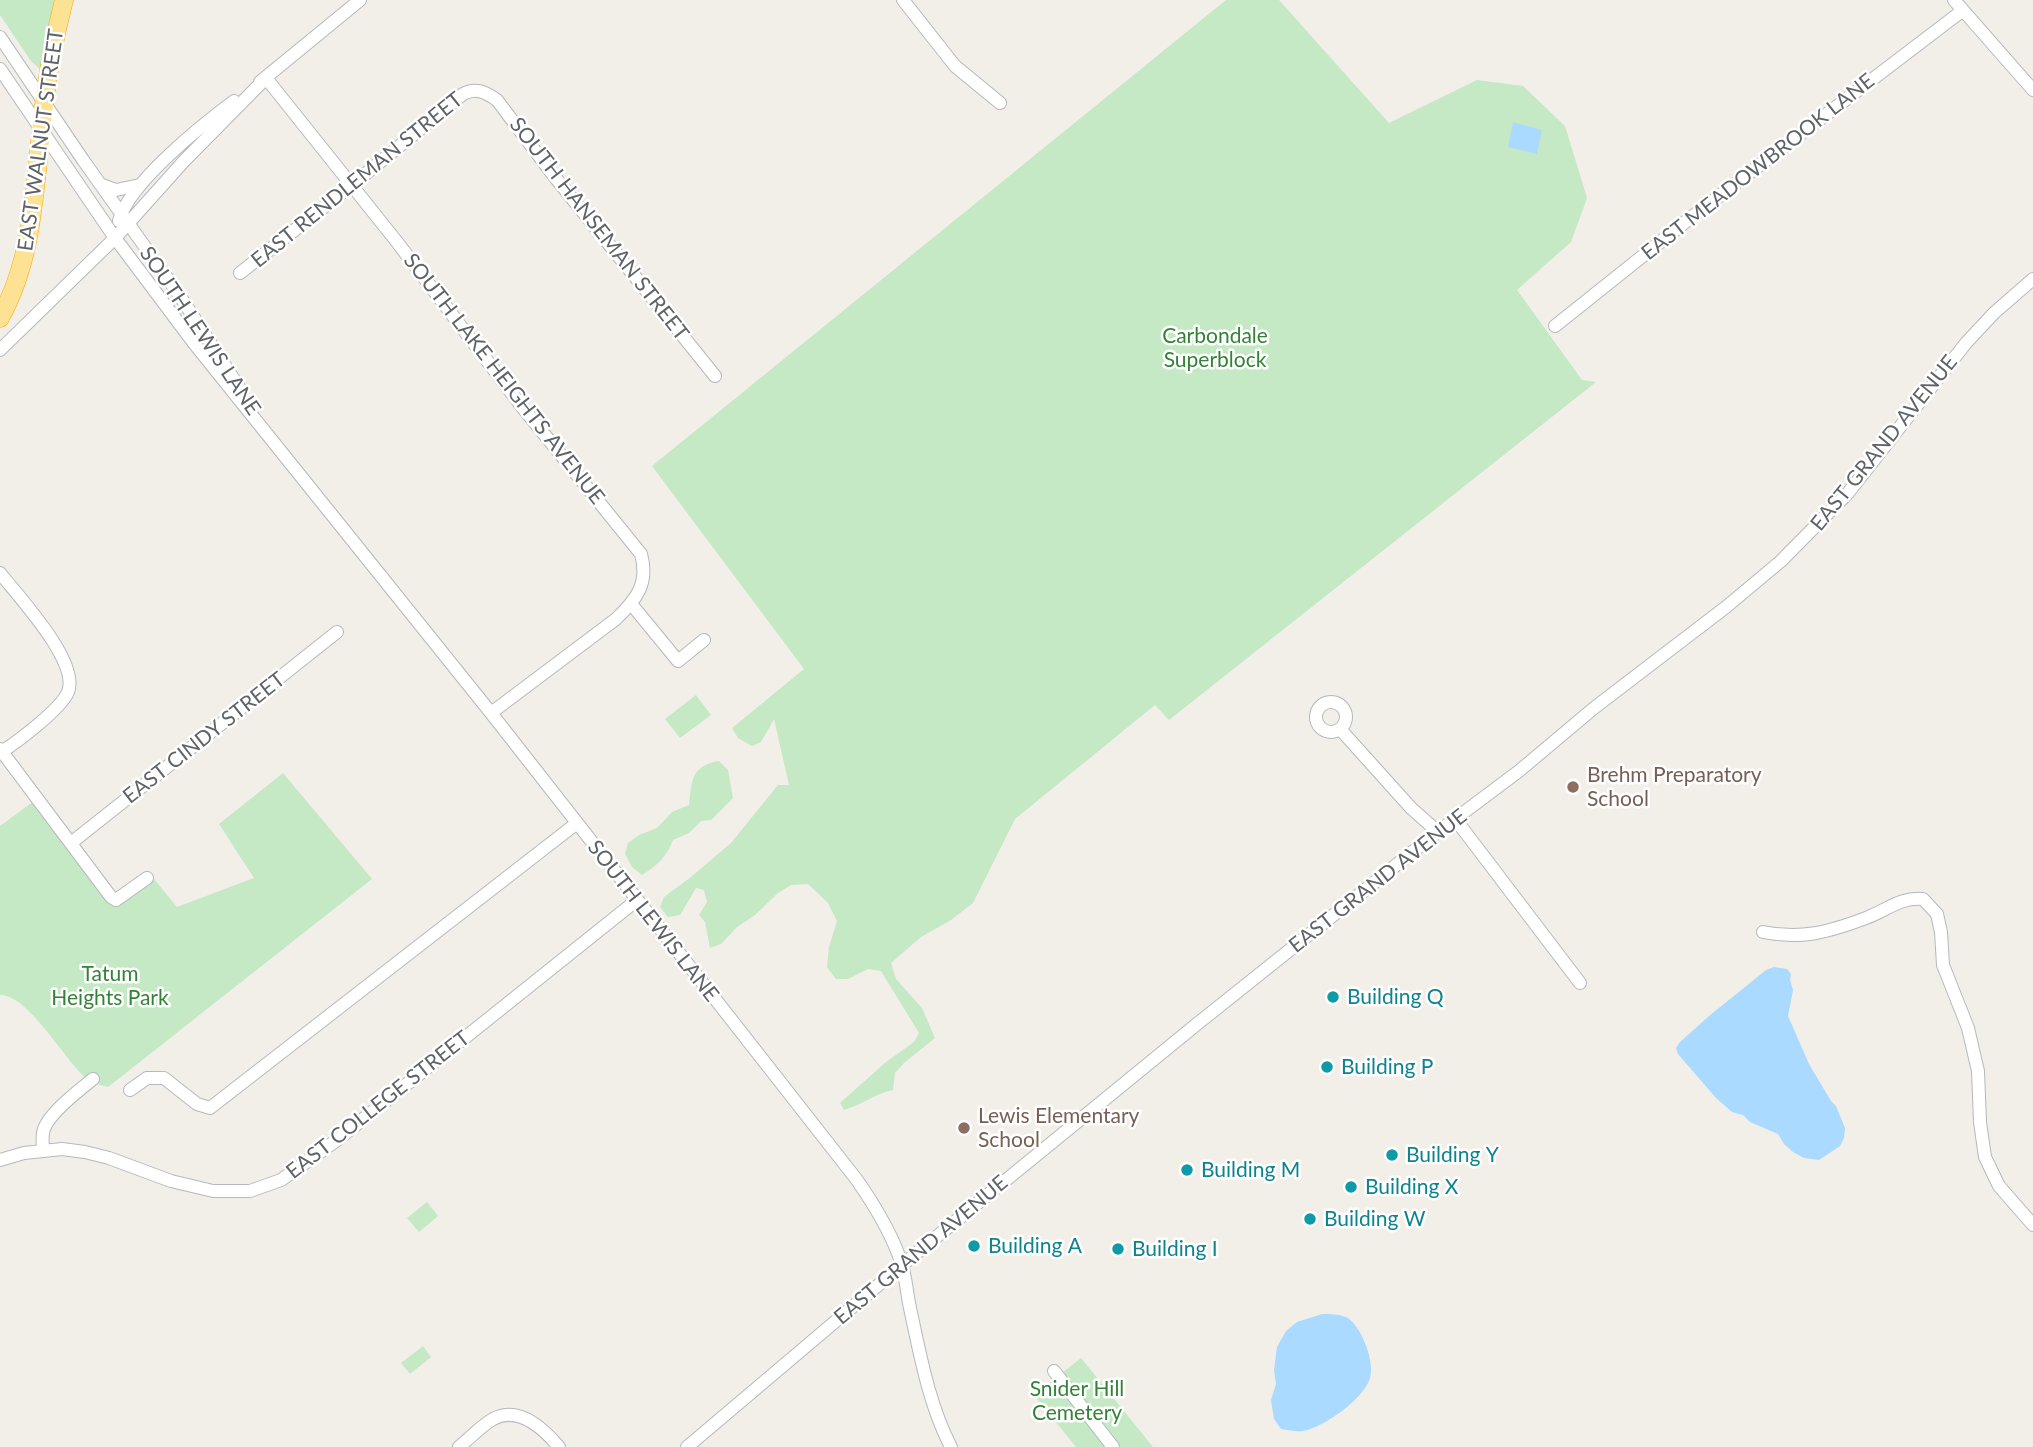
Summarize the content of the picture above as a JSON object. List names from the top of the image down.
{
  "streets": {
    "highway": ["EAST WALNUT STREET"],
    "street": [
      "EAST MEADOWBROOK LANE",
      "EAST RENDLEMAN STREET",
      "SOUTH HANSEMAN STREET",
      "SOUTH LEWIS LANE",
      "SOUTH LAKE HEIGHTS AVENUE",
      "EAST GRAND AVENUE",
      "EAST CINDY STREET",
      "EAST COLLEGE STREET"
    ]
  },
  "crossings": [
    ["EAST WALNUT STREET", "SOUTH LEWIS LANE"],
    ["EAST RENDLEMAN STREET", "SOUTH HANSEMAN STREET"],
    ["EAST RENDLEMAN STREET", "SOUTH LAKE HEIGHTS AVENUE"],
    ["SOUTH LEWIS LANE", "EAST GRAND AVENUE"],
    ["SOUTH LEWIS LANE", "EAST COLLEGE STREET"]
  ],
  "parks": ["Carbondale Superblock", "Tatum Heights Park", "Snider Hill Cemetery"],
  "places": [
    "Brehm Preparatory School",
    "Building Q",
    "Building P",
    "Lewis Elementary School",
    "Building Y",
    "Building M",
    "Building X",
    "Building W",
    "Building A",
    "Building I"
  ]
}
